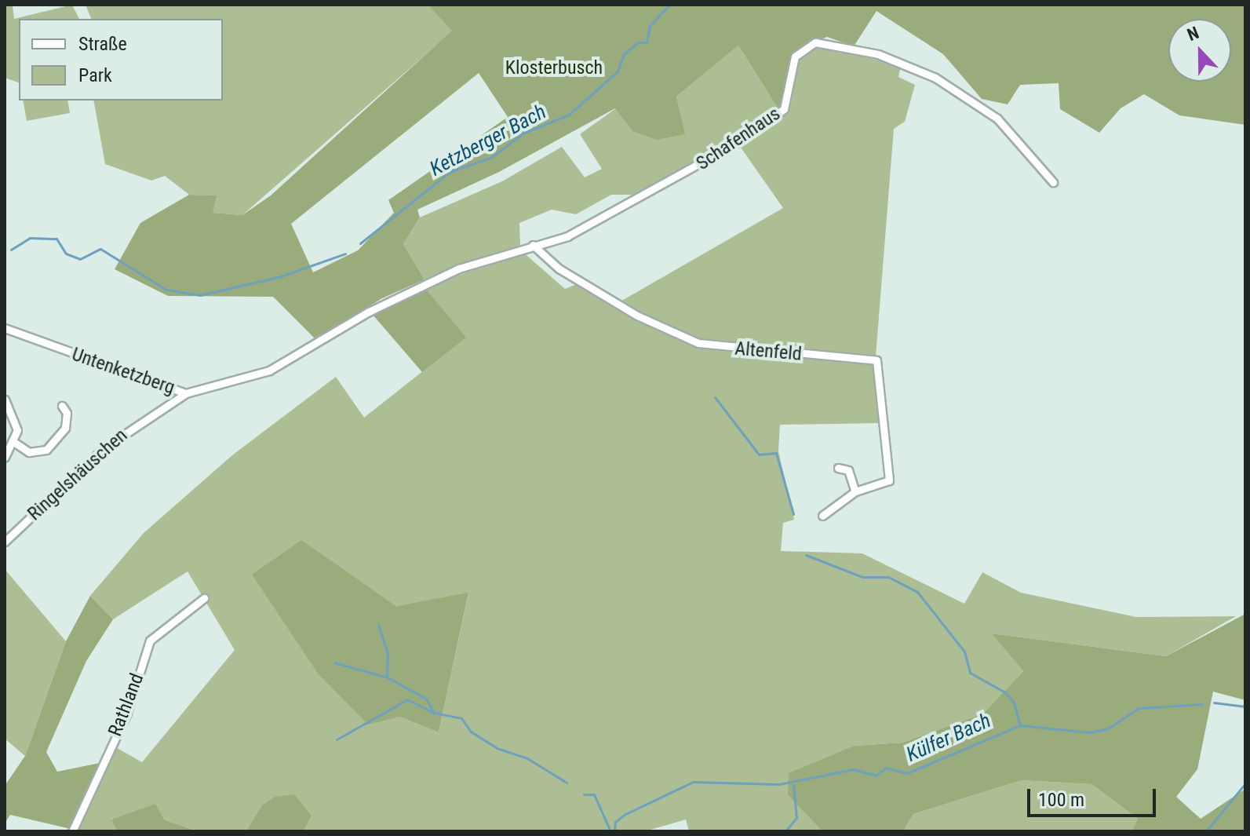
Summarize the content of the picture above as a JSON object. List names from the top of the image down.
{
  "streets": {
    "street": [
      "Schafenhaus",
      "Altenfeld",
      "Untenketzberg",
      "Ringelshäuschen",
      "Rathland"
    ]
  },
  "crossings": [
    ["Schafenhaus", "Altenfeld"],
    ["Schafenhaus", "Untenketzberg"],
    ["Untenketzberg", "Ringelshäuschen"]
  ],
  "water": ["Ketzberger Bach", "Külfer Bach"],
  "parks": ["Klosterbusch"],
  "legend": ["Straße", "Park"],
  "scale_bar": "100 m",
  "north": "top"
}
